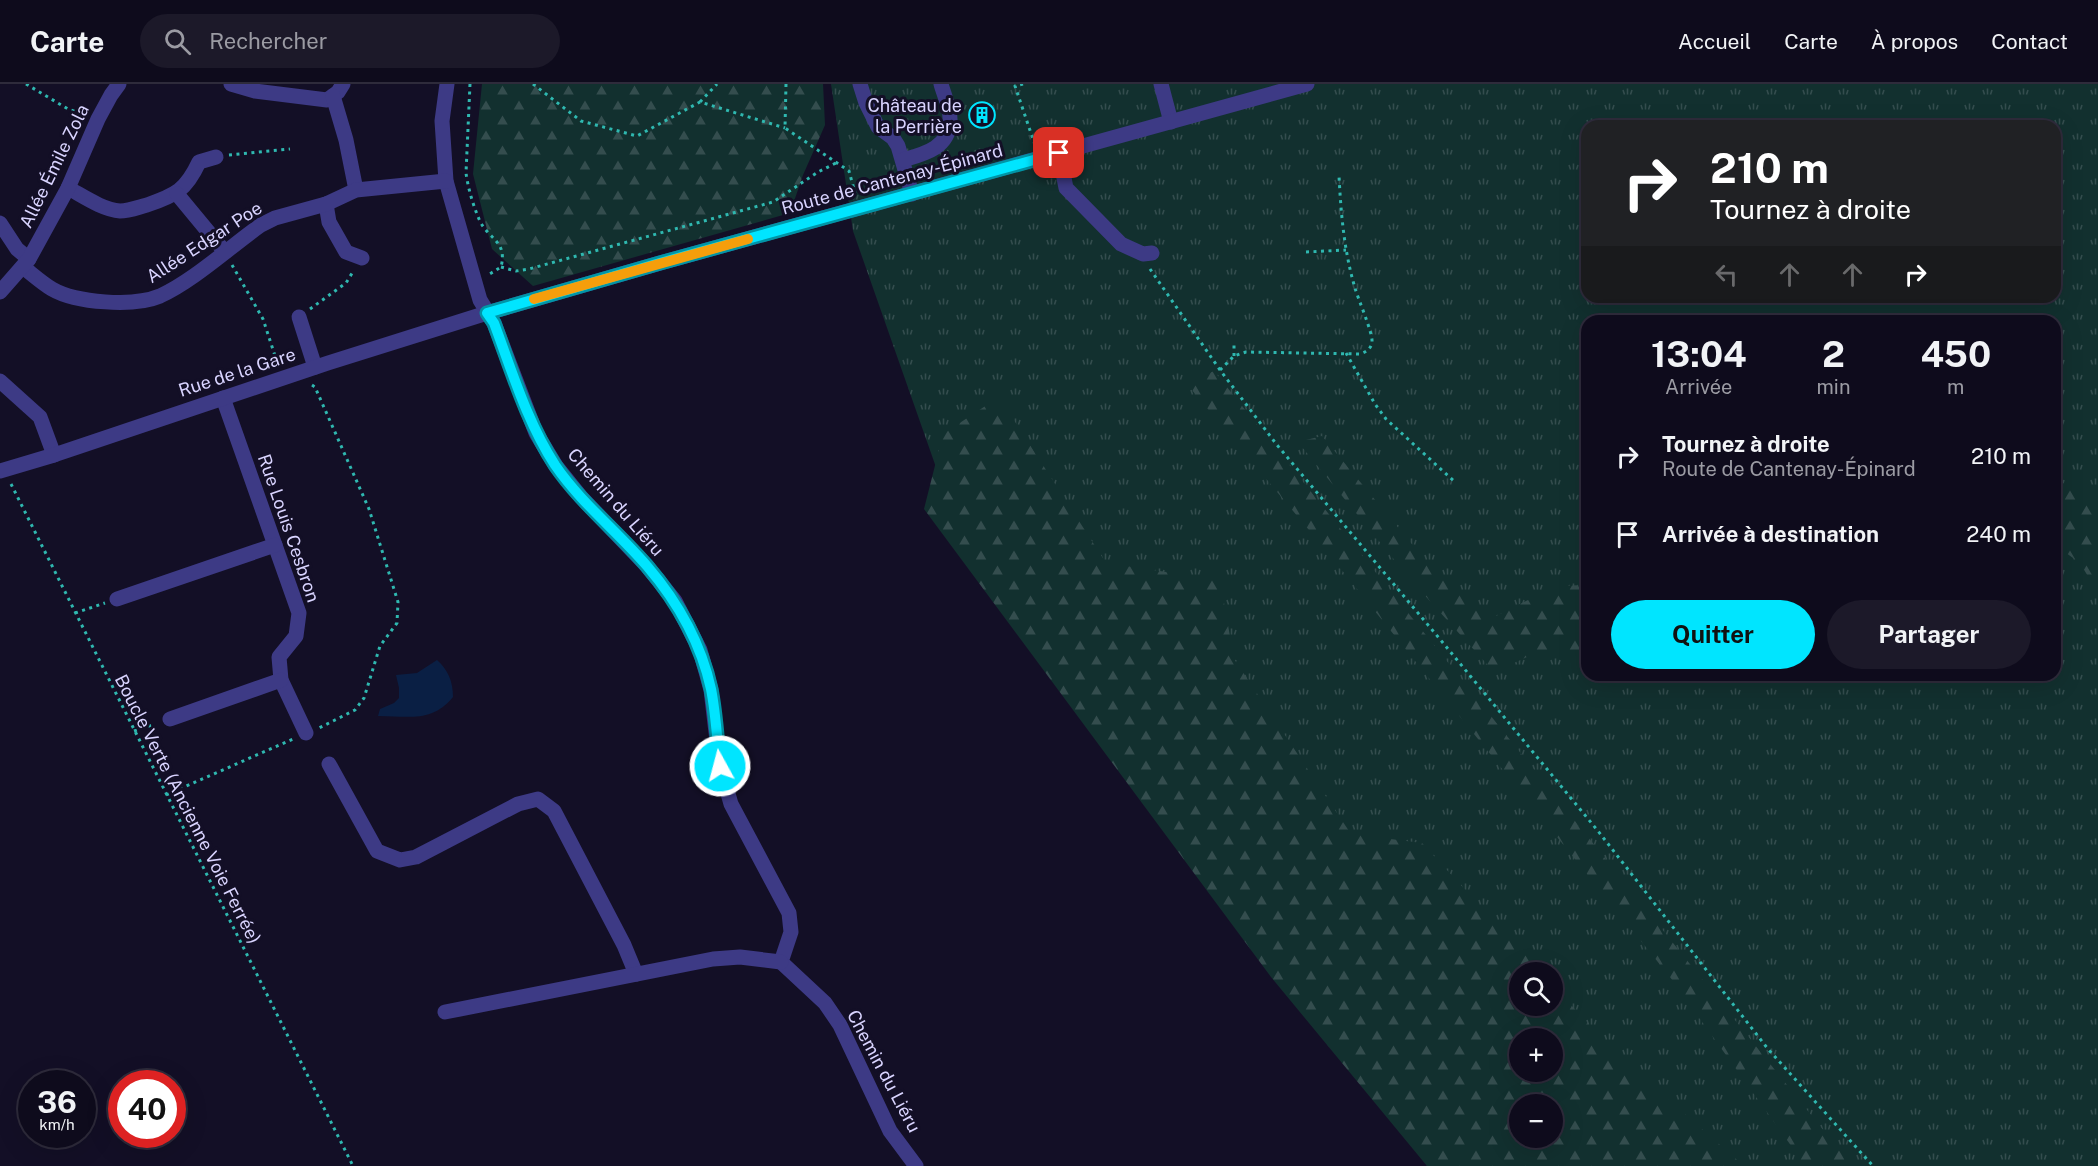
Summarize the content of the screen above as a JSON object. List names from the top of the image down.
{
  "streets": {
    "street": [
      "Allée Émile Zola",
      "Route de Cantenay-Épinard",
      "Allée Edgar Poe",
      "Rue de la Gare",
      "Chemin du Liéru",
      "Rue Louis Cesbron"
    ],
    "path": ["Boucle Verte (Ancienne Voie Ferrée)"]
  },
  "crossings": [
    ["Allée Émile Zola", "Allée Edgar Poe"],
    ["Route de Cantenay-Épinard", "Rue de la Gare"],
    ["Route de Cantenay-Épinard", "Chemin du Liéru"],
    ["Allée Edgar Poe", "Chemin du Liéru"],
    ["Rue de la Gare", "Chemin du Liéru"],
    ["Rue de la Gare", "Rue Louis Cesbron"],
    ["Rue de la Gare", "Boucle Verte (Ancienne Voie Ferrée)"]
  ],
  "places": {
    "building": ["Château de la Perrière"]
  },
  "page": {
    "header": "Carte",
    "search": "Rechercher",
    "nav": [
      "Accueil",
      "Carte",
      "À propos",
      "Contact"
    ],
    "turn": ["210 m", "Tournez à droite"],
    "eta": [
      "13:04",
      "Arrivée",
      "2",
      "min",
      "450",
      "m"
    ],
    "list": [
      {
        "name": "Tournez à droite",
        "note": "Route de Cantenay-Épinard",
        "value": "210 m"
      },
      {
        "name": "Arrivée à destination",
        "value": "240 m"
      }
    ],
    "buttons": ["Quitter", "Partager"],
    "map_buttons": ["+", "−"],
    "speed": "36 km/h",
    "limit": "40"
  }
}
